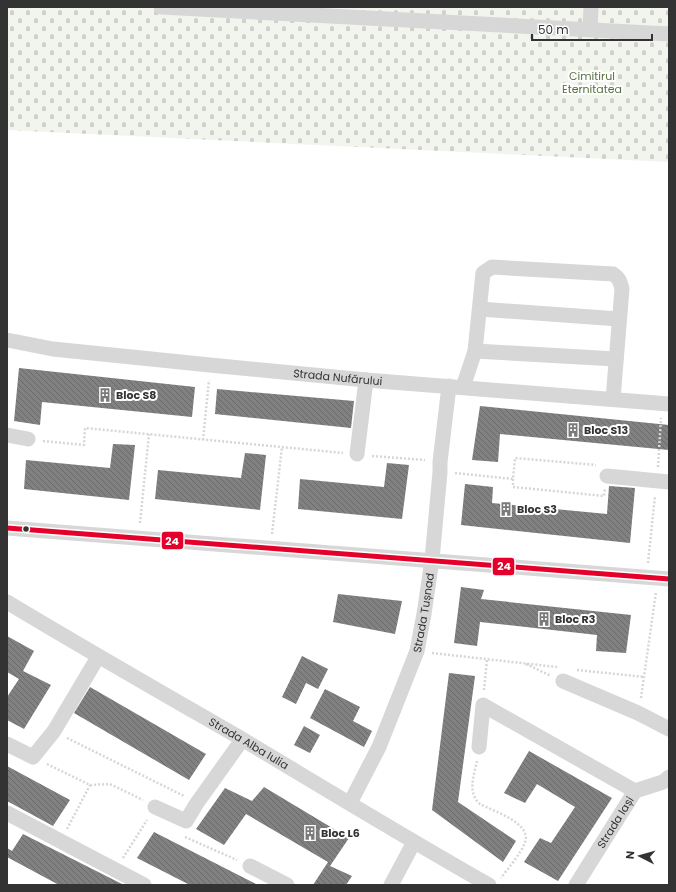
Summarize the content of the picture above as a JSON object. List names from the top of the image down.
{
  "streets": {
    "street": [
      "Strada Nufărului",
      "Strada Tușnad",
      "Strada Alba Iulia",
      "Strada Iași"
    ]
  },
  "crossings": [
    ["Strada Nufărului", "Strada Tușnad"],
    ["Strada Tușnad", "Strada Alba Iulia"]
  ],
  "parks": ["Cimitirul Eternitatea"],
  "places": {
    "building": [
      "Bloc S8",
      "Bloc S13",
      "Bloc S3",
      "Bloc R3",
      "Bloc L6"
    ]
  },
  "lines": ["transit line 24"],
  "scale_bar": "50 m",
  "north": "left"
}
